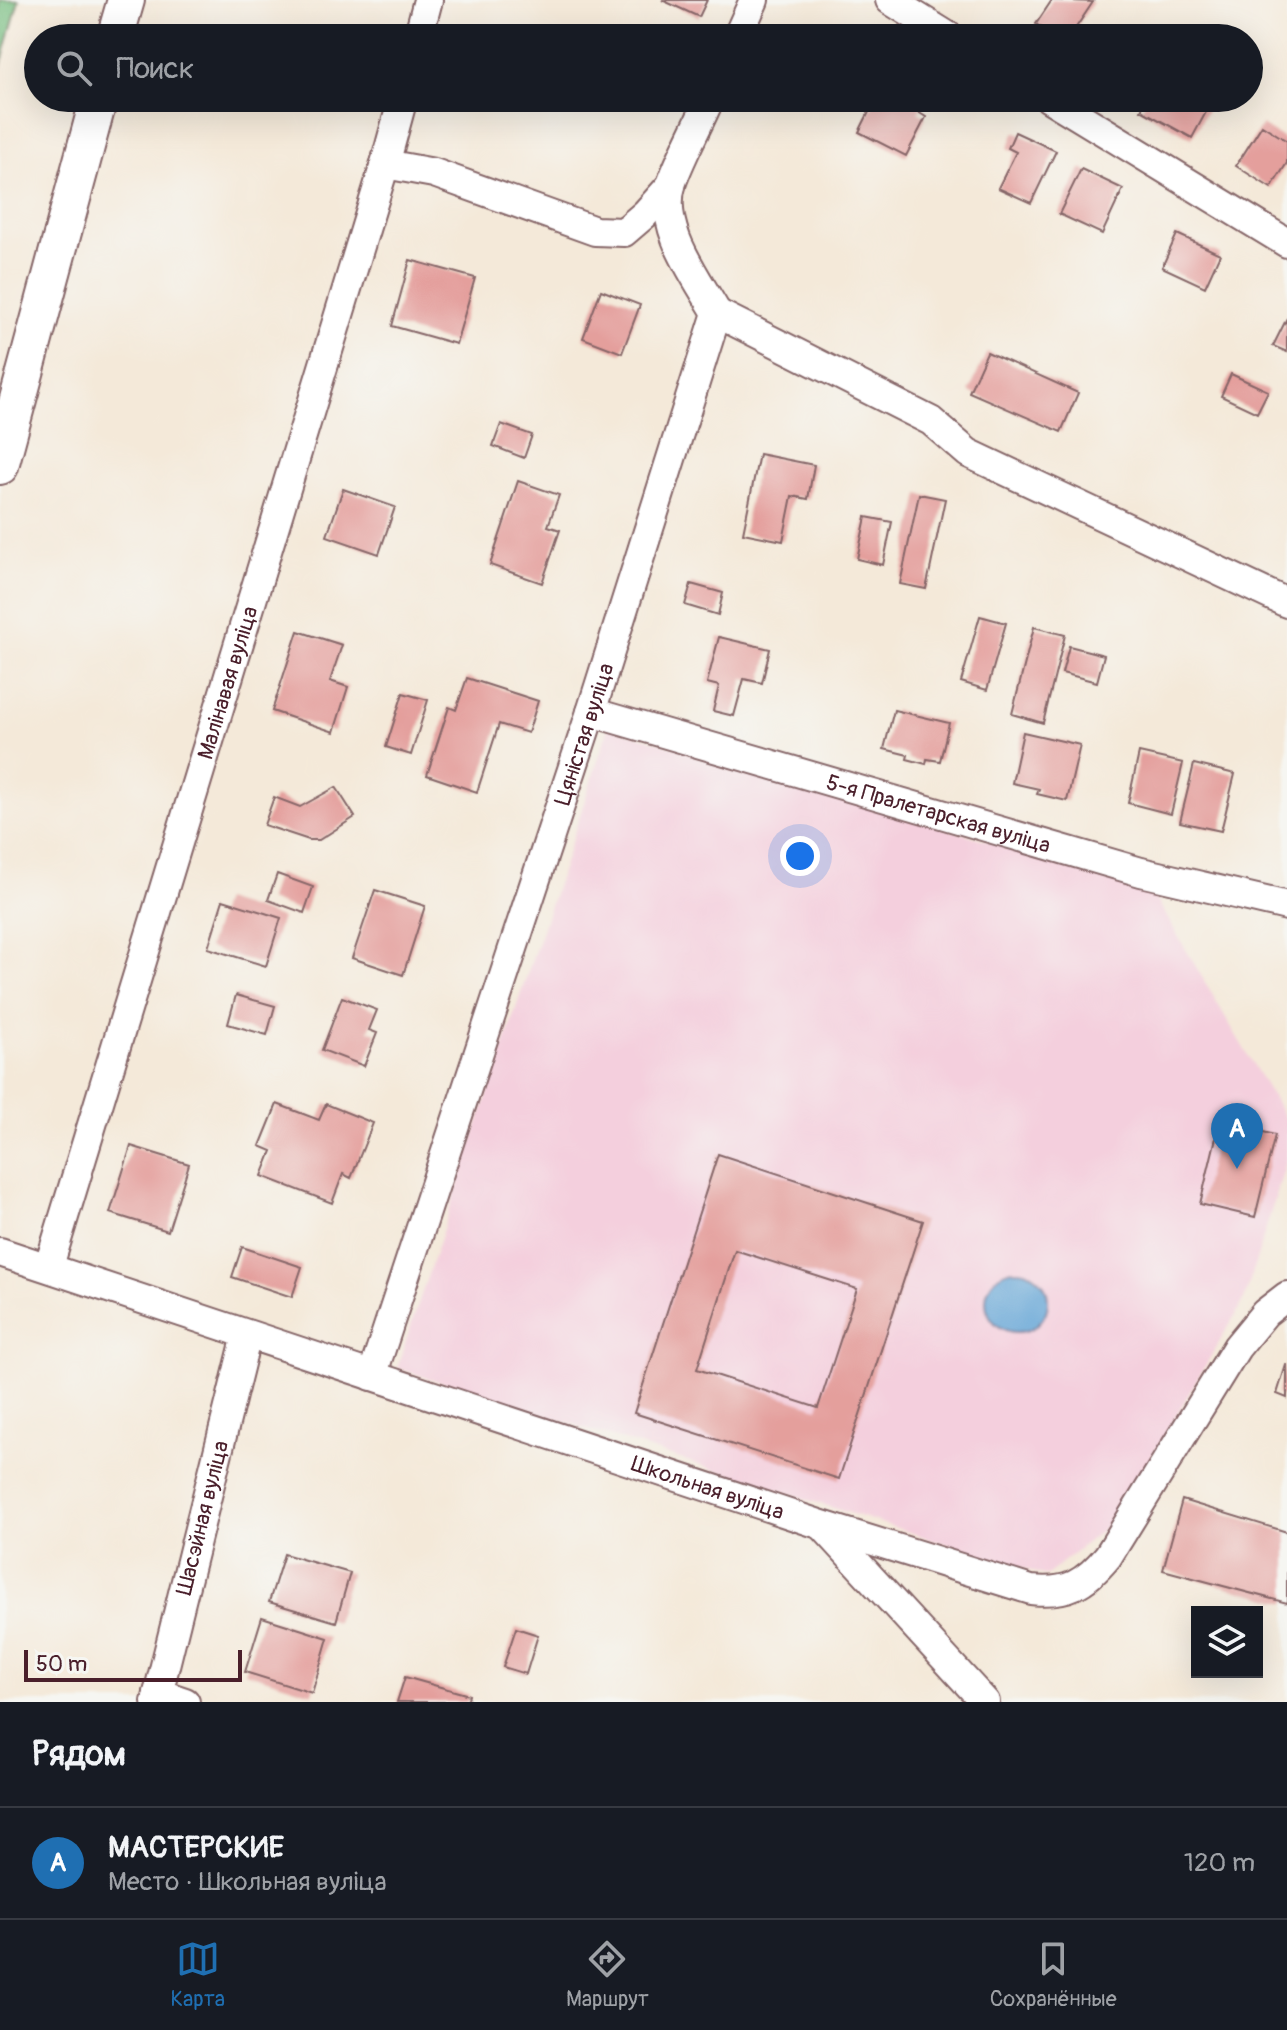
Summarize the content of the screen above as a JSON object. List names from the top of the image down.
{
  "streets": {
    "street": [
      "Малінавая вуліца",
      "Цяністая вуліца",
      "5-я Пралетарская вуліца",
      "Школьная вуліца",
      "Шасэйная вуліца"
    ]
  },
  "crossings": [
    ["Малінавая вуліца", "Школьная вуліца"],
    ["Цяністая вуліца", "5-я Пралетарская вуліца"],
    ["Цяністая вуліца", "Школьная вуліца"],
    ["Школьная вуліца", "Шасэйная вуліца"]
  ],
  "scale_bar": "50 m",
  "page": {
    "search": "Поиск",
    "pins": "A",
    "scale": "50 m",
    "heading": "Рядом",
    "list": [
      {
        "mark": "A",
        "name": "МАСТЕРСКИЕ",
        "note": "Место · Школьная вуліца",
        "value": "120 m"
      }
    ],
    "nav": ["Карта", "Маршрут", "Сохранённые"]
  }
}
